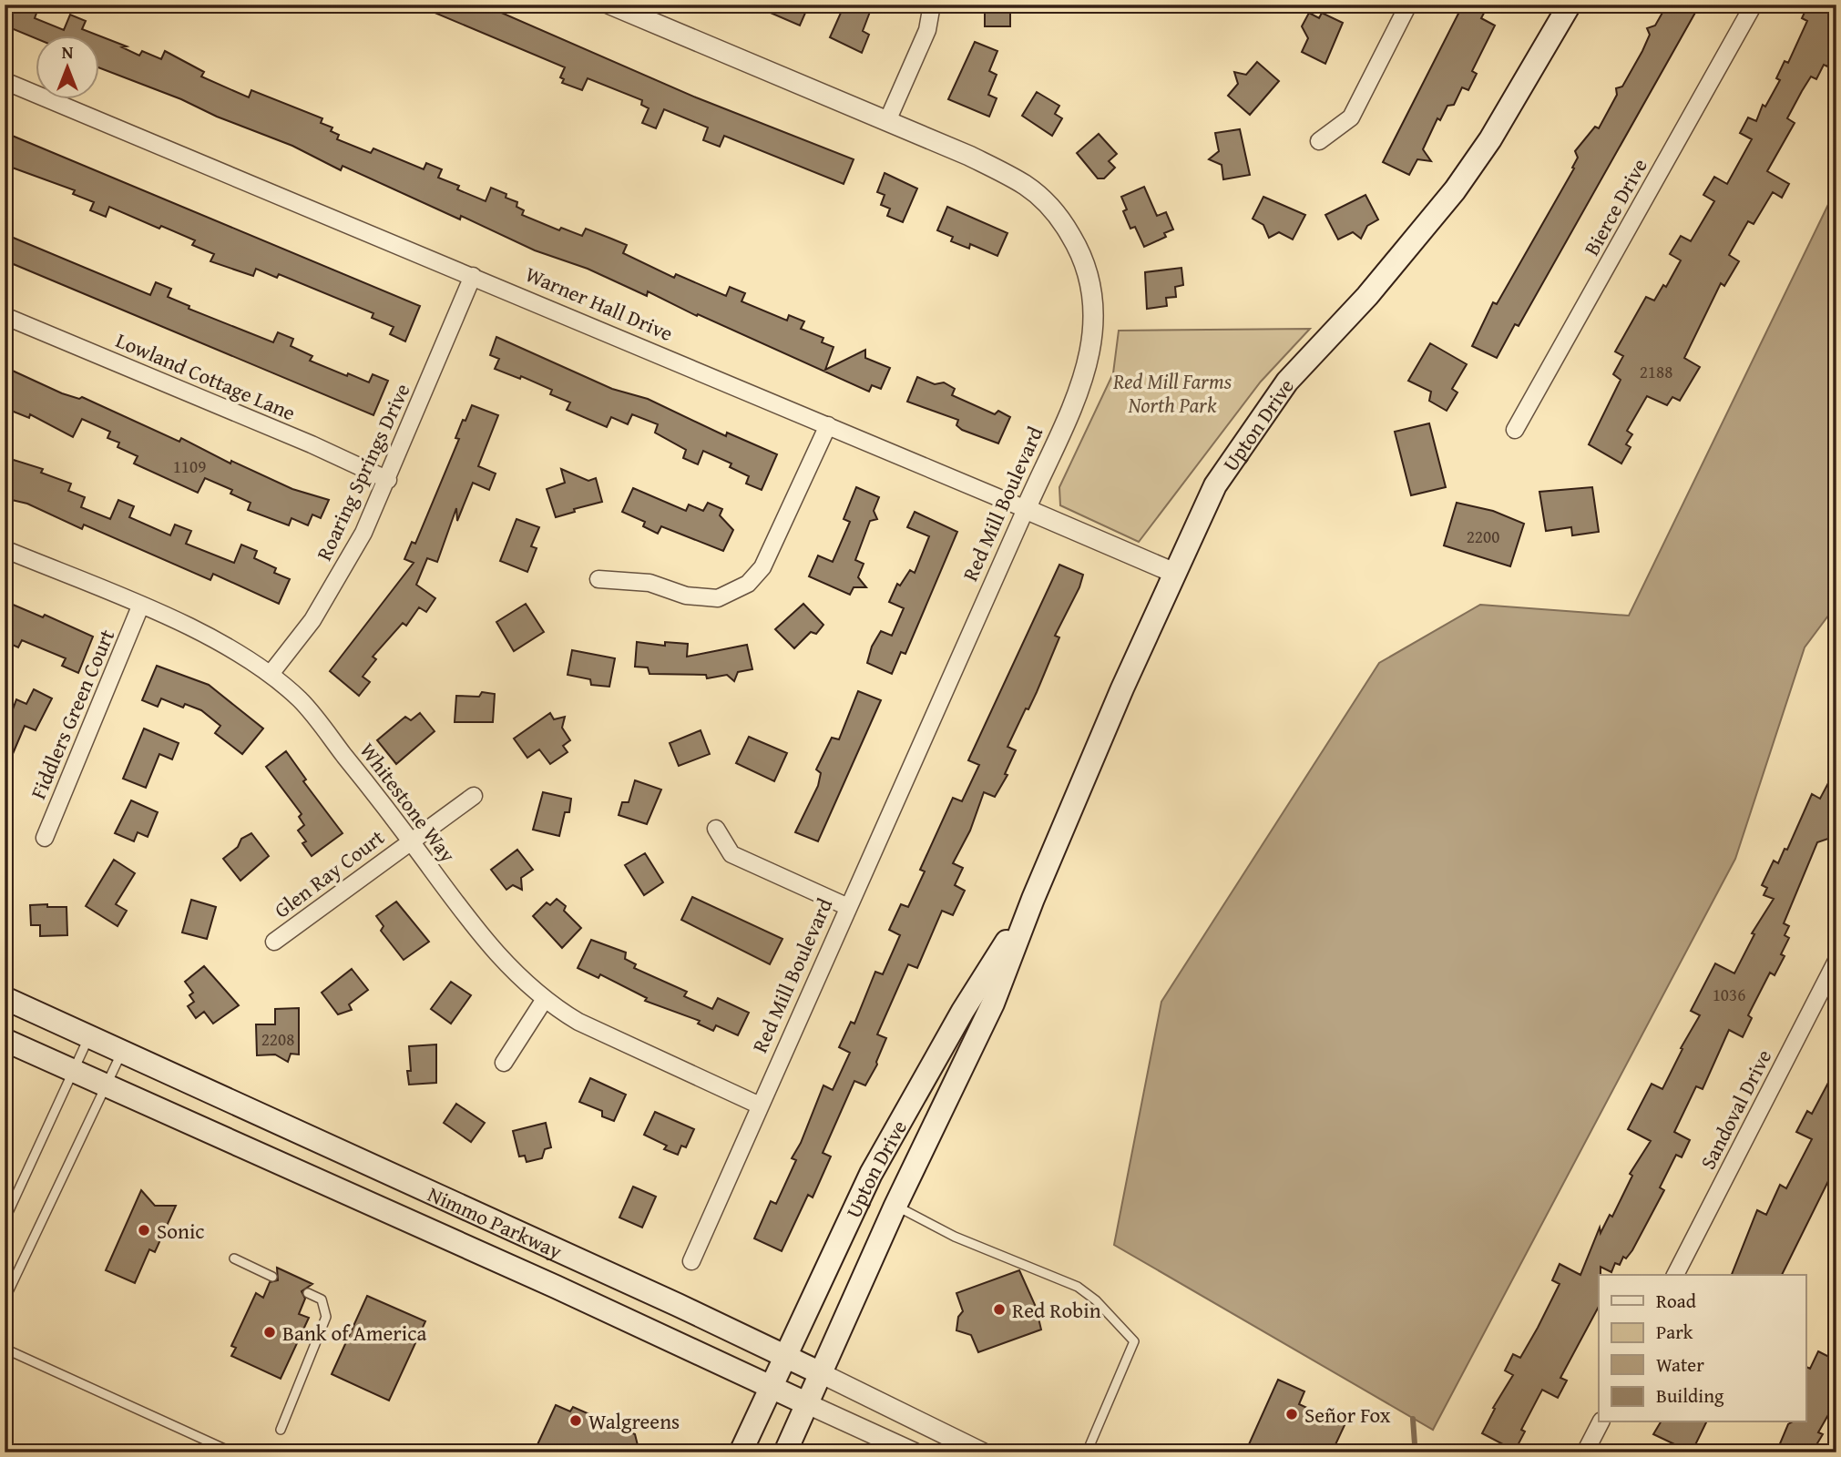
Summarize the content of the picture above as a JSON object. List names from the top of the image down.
{
  "streets": {
    "main road": ["Upton Drive", "Nimmo Parkway"],
    "street": [
      "Bierce Drive",
      "Warner Hall Drive",
      "Lowland Cottage Lane",
      "Roaring Springs Drive",
      "Red Mill Boulevard",
      "Fiddlers Green Court",
      "Whitestone Way",
      "Glen Ray Court",
      "Sandoval Drive"
    ]
  },
  "crossings": [
    ["Warner Hall Drive", "Upton Drive"],
    ["Warner Hall Drive", "Roaring Springs Drive"],
    ["Warner Hall Drive", "Red Mill Boulevard"],
    ["Lowland Cottage Lane", "Roaring Springs Drive"],
    ["Upton Drive", "Nimmo Parkway"],
    ["Roaring Springs Drive", "Whitestone Way"],
    ["Red Mill Boulevard", "Whitestone Way"],
    ["Fiddlers Green Court", "Whitestone Way"],
    ["Whitestone Way", "Glen Ray Court"]
  ],
  "parks": ["Red Mill Farms North Park"],
  "places": [
    "Sonic",
    "Red Robin",
    "Bank of America",
    "Señor Fox",
    "Walgreens"
  ],
  "house_numbers": [
    "2188",
    "1109",
    "2200",
    "1036",
    "2208"
  ],
  "legend": [
    "Road",
    "Park",
    "Water",
    "Building"
  ],
  "north": "top"
}
